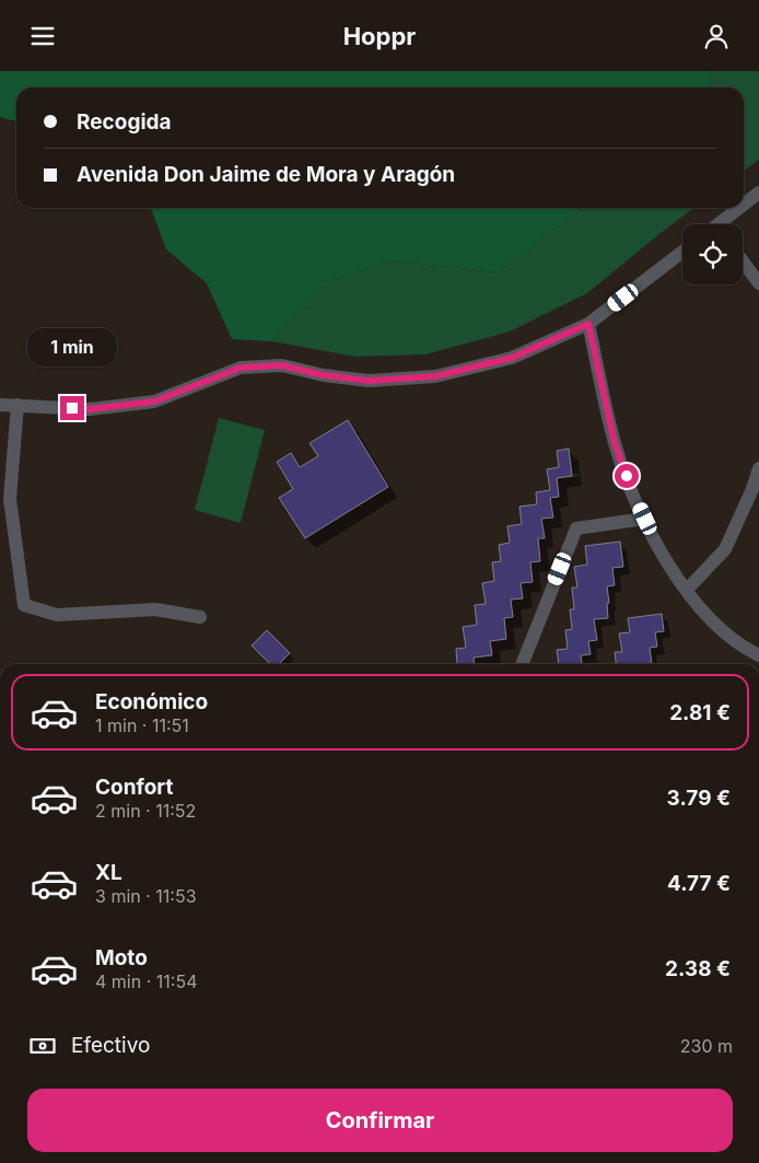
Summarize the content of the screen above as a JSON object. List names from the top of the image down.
{
  "page": {
    "header": "Hoppr",
    "banner": ["Recogida", "Avenida Don Jaime de Mora y Aragón"],
    "bubble": "1 min",
    "list": [
      {
        "name": "Económico",
        "note": "1 min · 11:51",
        "value": "2.81 €"
      },
      {
        "name": "Confort",
        "note": "2 min · 11:52",
        "value": "3.79 €"
      },
      {
        "name": "XL",
        "note": "3 min · 11:53",
        "value": "4.77 €"
      },
      {
        "name": "Moto",
        "note": "4 min · 11:54",
        "value": "2.38 €"
      }
    ],
    "pay": ["Efectivo", "230 m"],
    "buttons": "Confirmar"
  }
}
